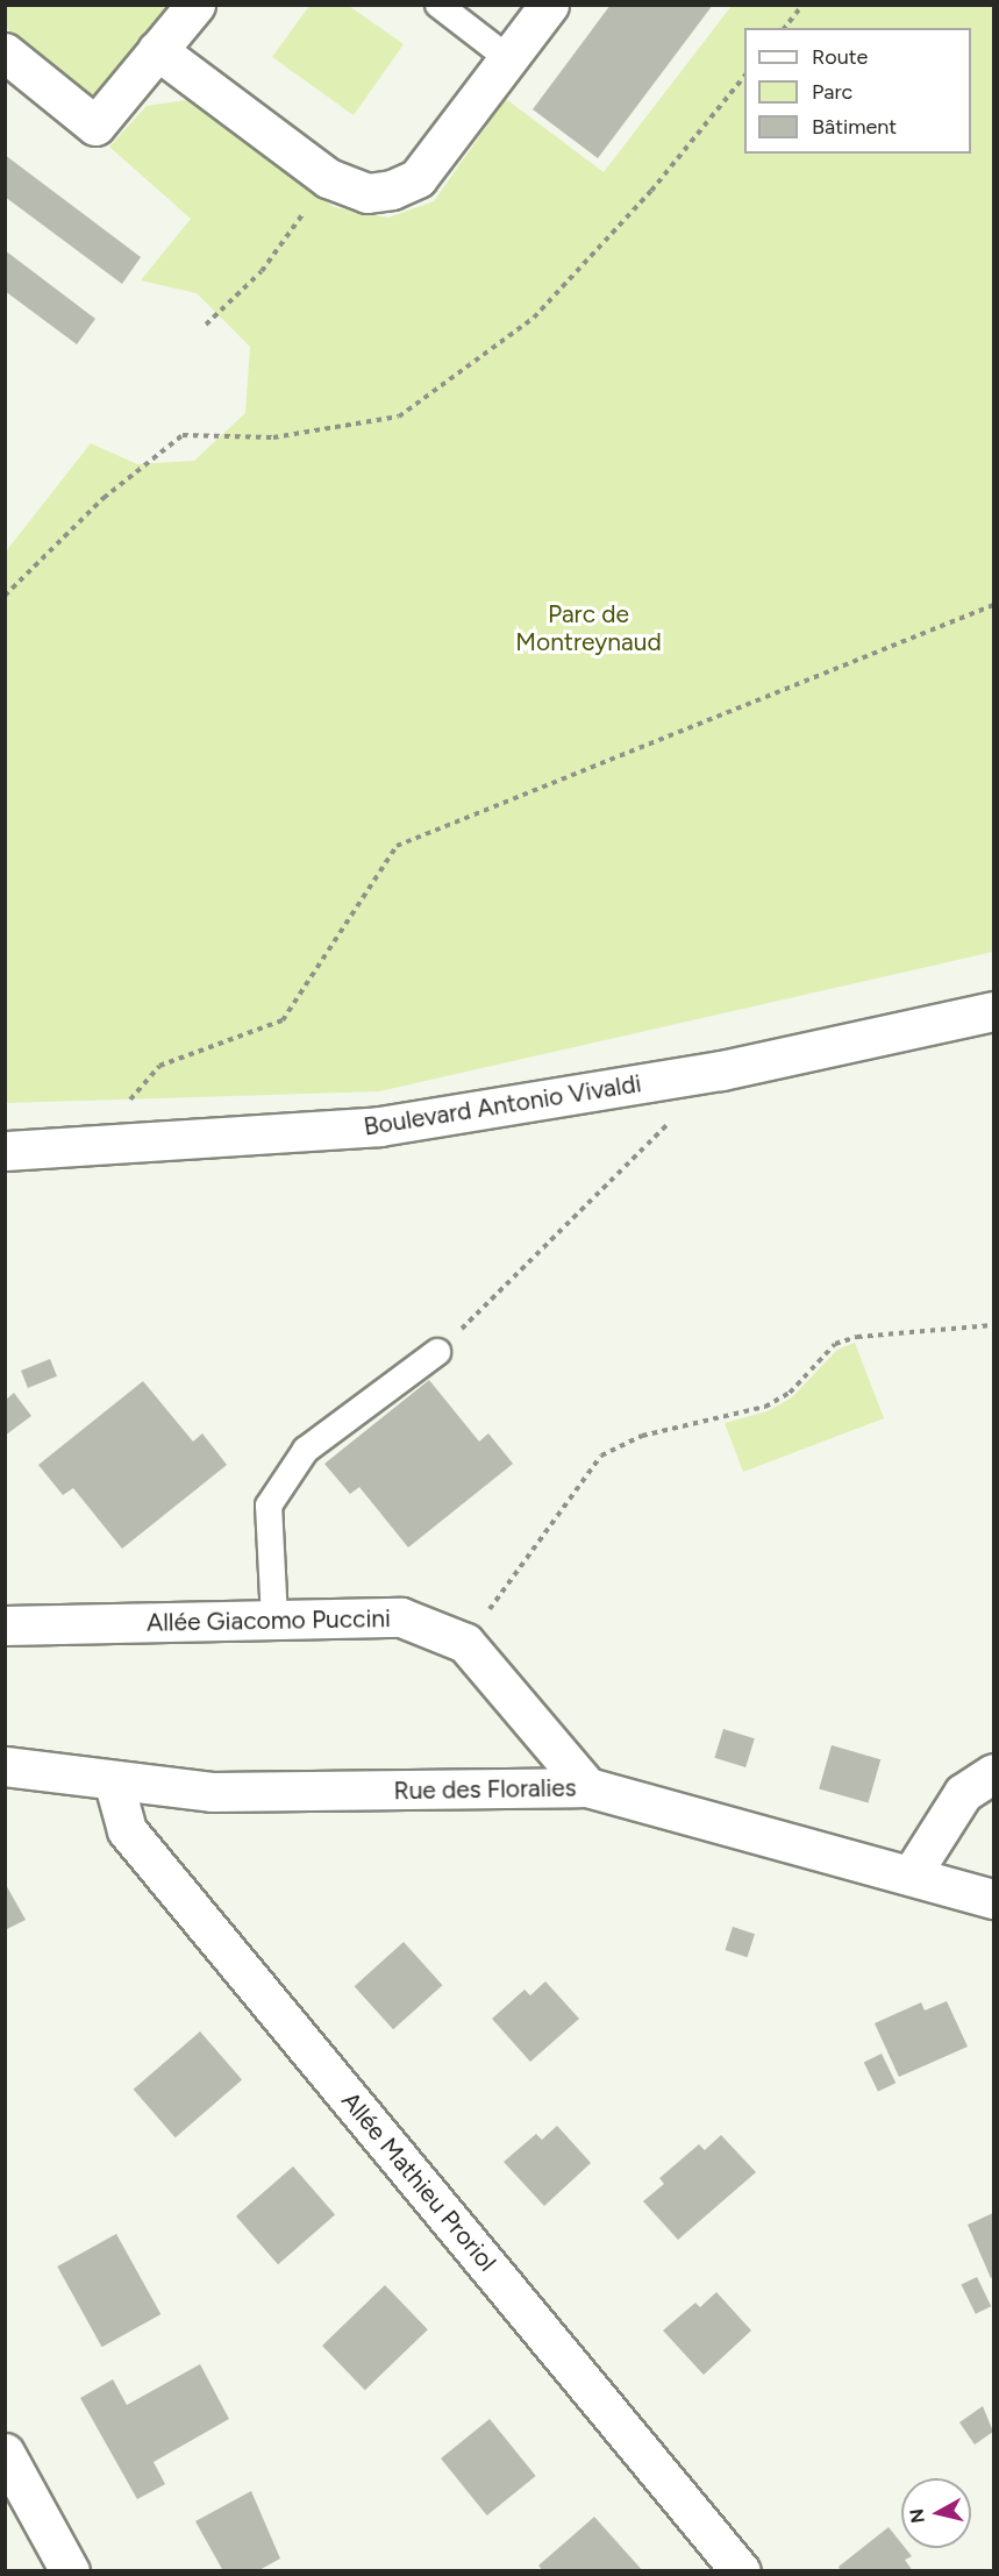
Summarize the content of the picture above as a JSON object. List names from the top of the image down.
{
  "streets": {
    "street": [
      "Boulevard Antonio Vivaldi",
      "Allée Giacomo Puccini",
      "Rue des Floralies",
      "Allée Mathieu Proriol"
    ]
  },
  "crossings": [
    ["Allée Giacomo Puccini", "Rue des Floralies"],
    ["Rue des Floralies", "Allée Mathieu Proriol"]
  ],
  "parks": ["Parc de Montreynaud"],
  "legend": ["Route", "Parc", "Bâtiment"],
  "north": "left"
}
